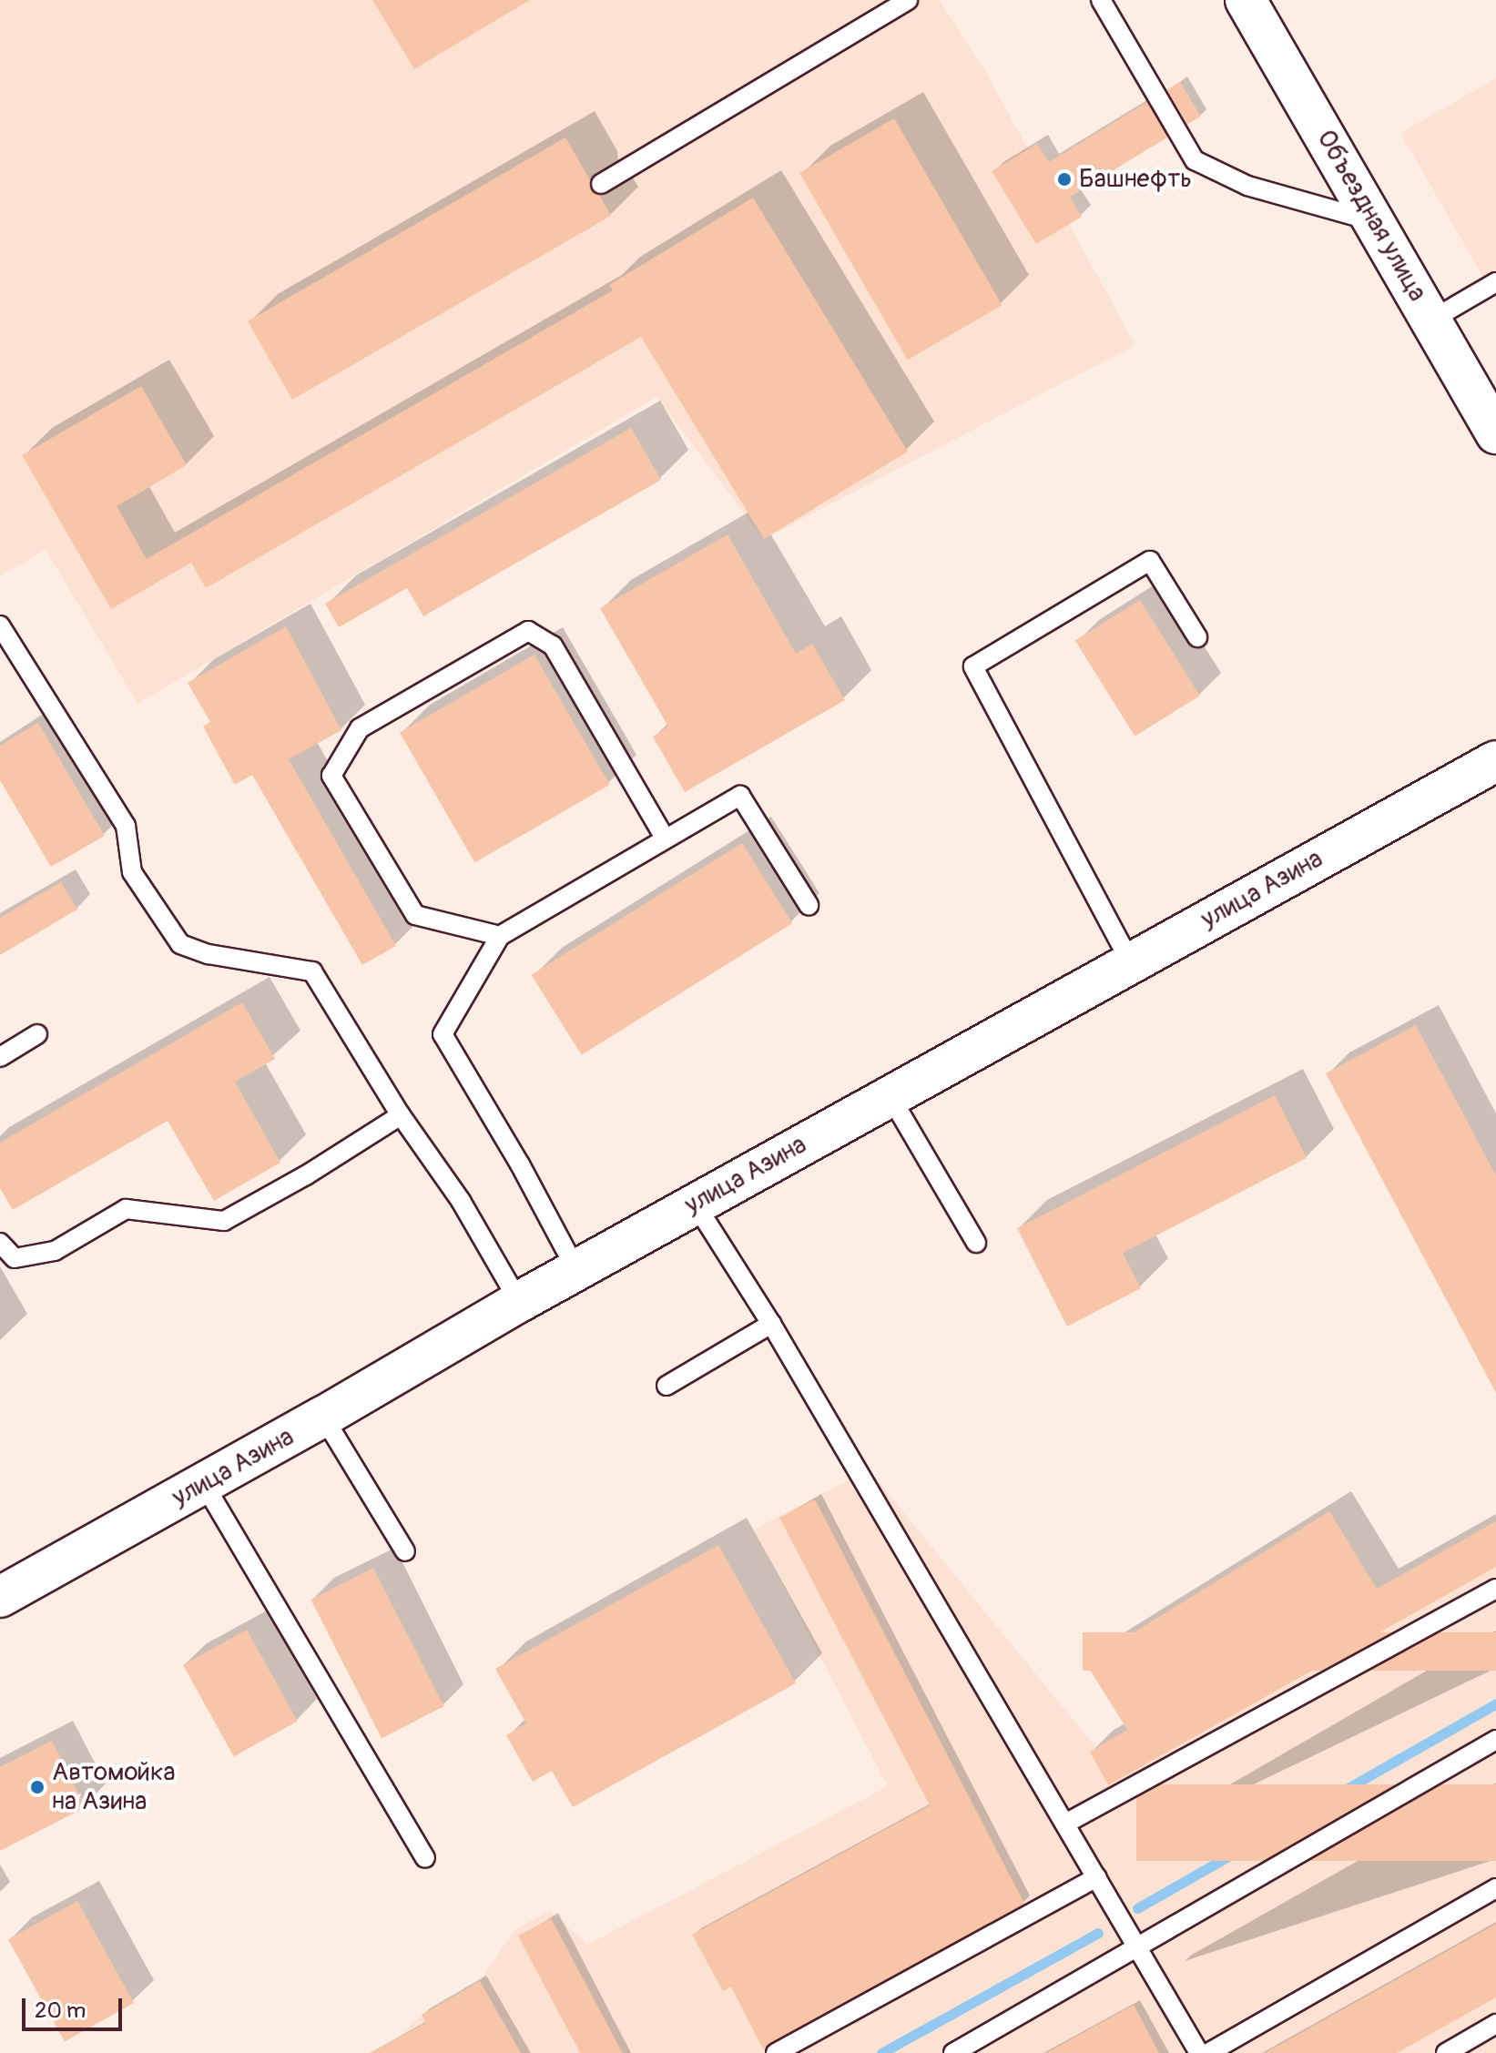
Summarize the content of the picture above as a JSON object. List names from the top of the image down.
{
  "streets": {
    "street": ["Объездная улица", "улица Азина"]
  },
  "places": ["Башнефть", "Автомойка на Азина"],
  "scale_bar": "20 m"
}
